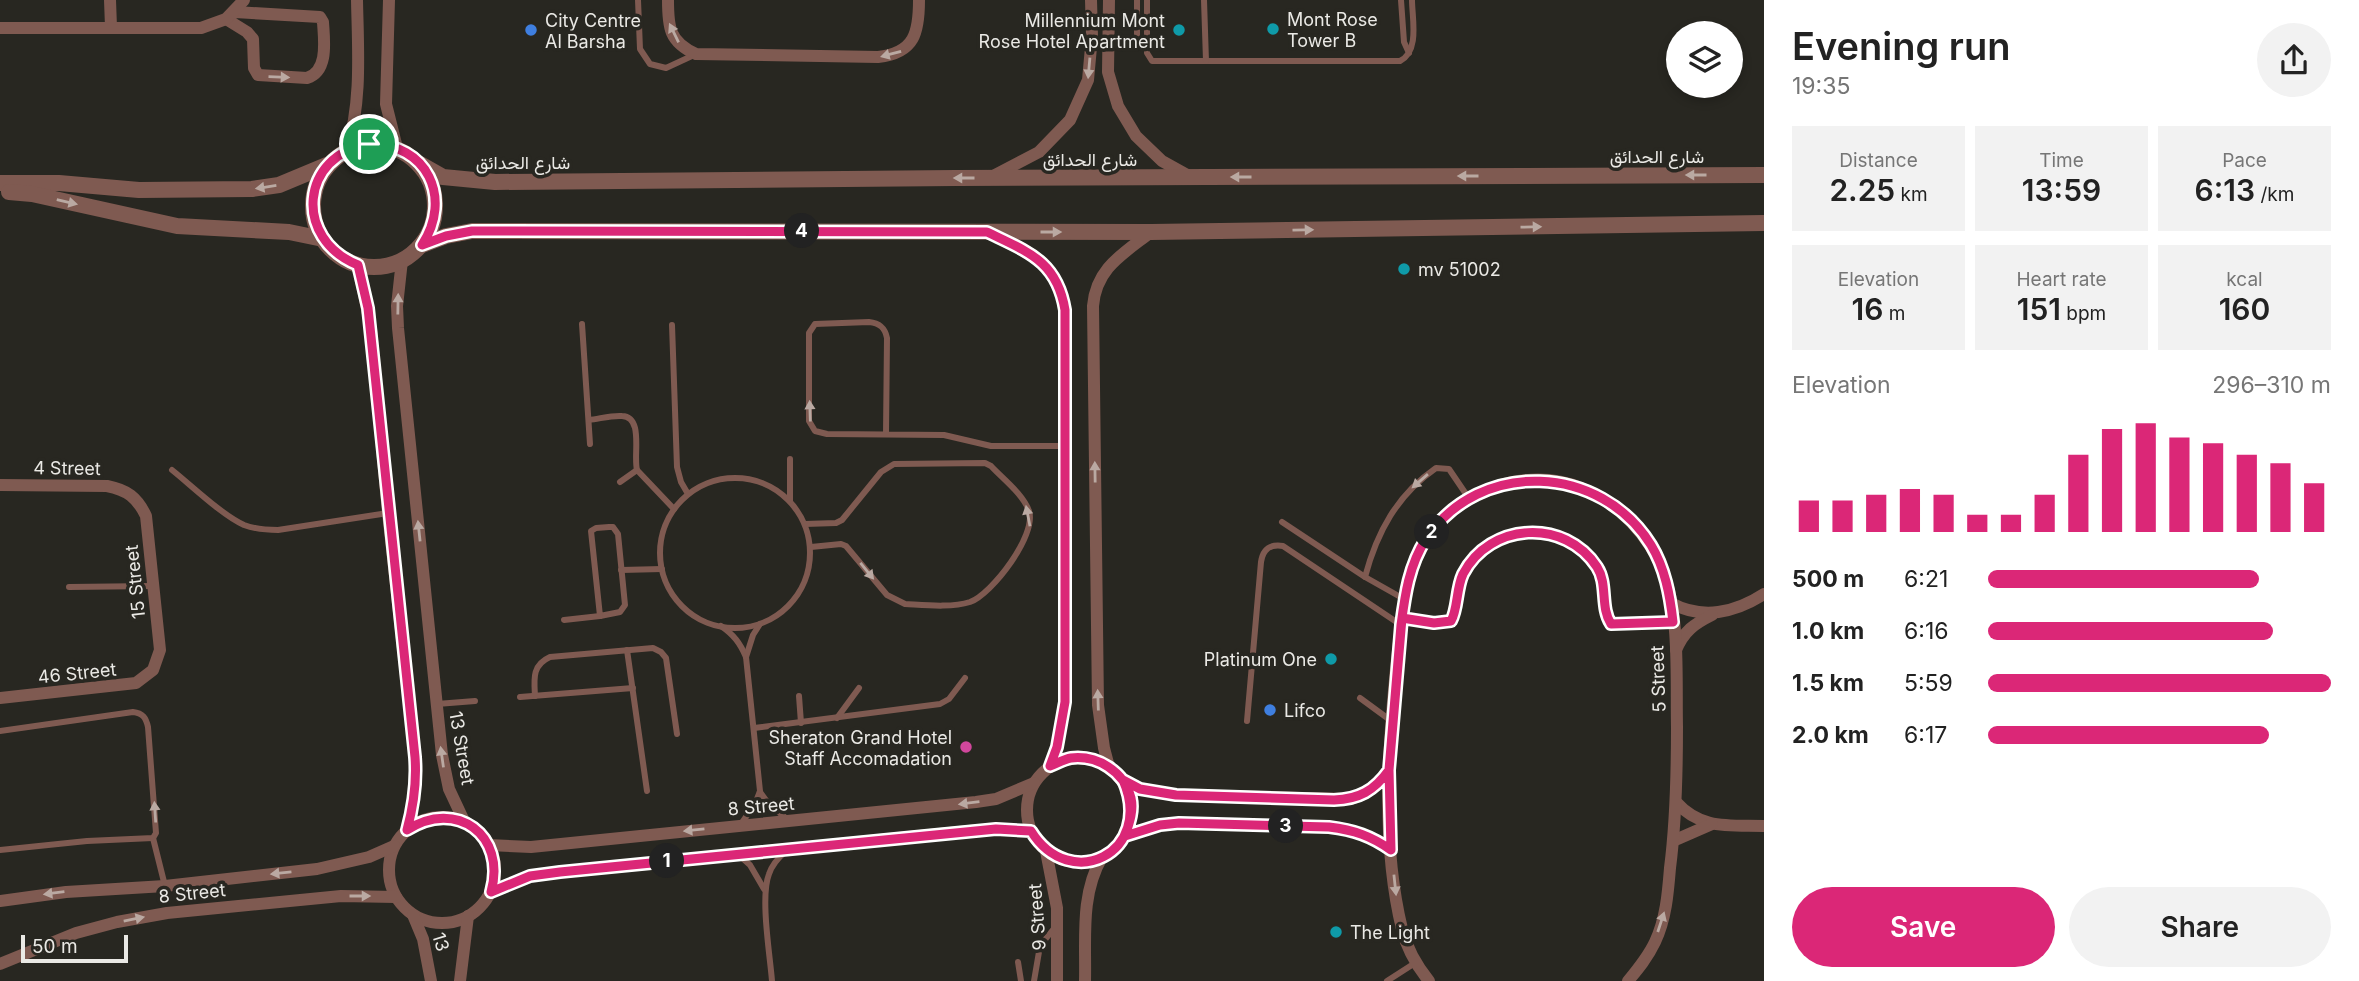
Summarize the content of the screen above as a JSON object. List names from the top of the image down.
{
  "streets": {
    "street": [
      "شارع الحدائق",
      "4 Street",
      "15 Street",
      "46 Street",
      "5 Street",
      "13 Street",
      "8 Street",
      "9 Street",
      "13"
    ]
  },
  "crossings": [
    ["شارع الحدائق", "13 Street"],
    ["4 Street", "15 Street"],
    ["15 Street", "46 Street"],
    ["13 Street", "8 Street"],
    ["13 Street", "13"],
    ["8 Street", "9 Street"],
    ["8 Street", "13"]
  ],
  "places": [
    "Mont Rose Tower B",
    "City Centre Al Barsha",
    "Millennium Mont Rose Hotel Apartment",
    "mv 51002",
    "Platinum One",
    "Lifco",
    "Sheraton Grand Hotel Staff Accomadation",
    "The Light"
  ],
  "scale_bar": "50 m",
  "page": {
    "heading": ["Evening run", "19:35"],
    "stats": [
      ["Distance", "2.25 km"],
      ["Time", "13:59"],
      ["Pace", "6:13 /km"],
      ["Elevation", "16 m"],
      ["Heart rate", "151 bpm"],
      ["kcal", "160"]
    ],
    "pins": [
      "4",
      "2",
      "3",
      "1"
    ],
    "chart": ["Elevation", "296–310 m"],
    "list": [
      {
        "name": "500 m",
        "note": "6:21"
      },
      {
        "name": "1.0 km",
        "note": "6:16"
      },
      {
        "name": "1.5 km",
        "note": "5:59"
      },
      {
        "name": "2.0 km",
        "note": "6:17"
      }
    ],
    "buttons": ["Save", "Share"],
    "scale": "50 m"
  }
}
